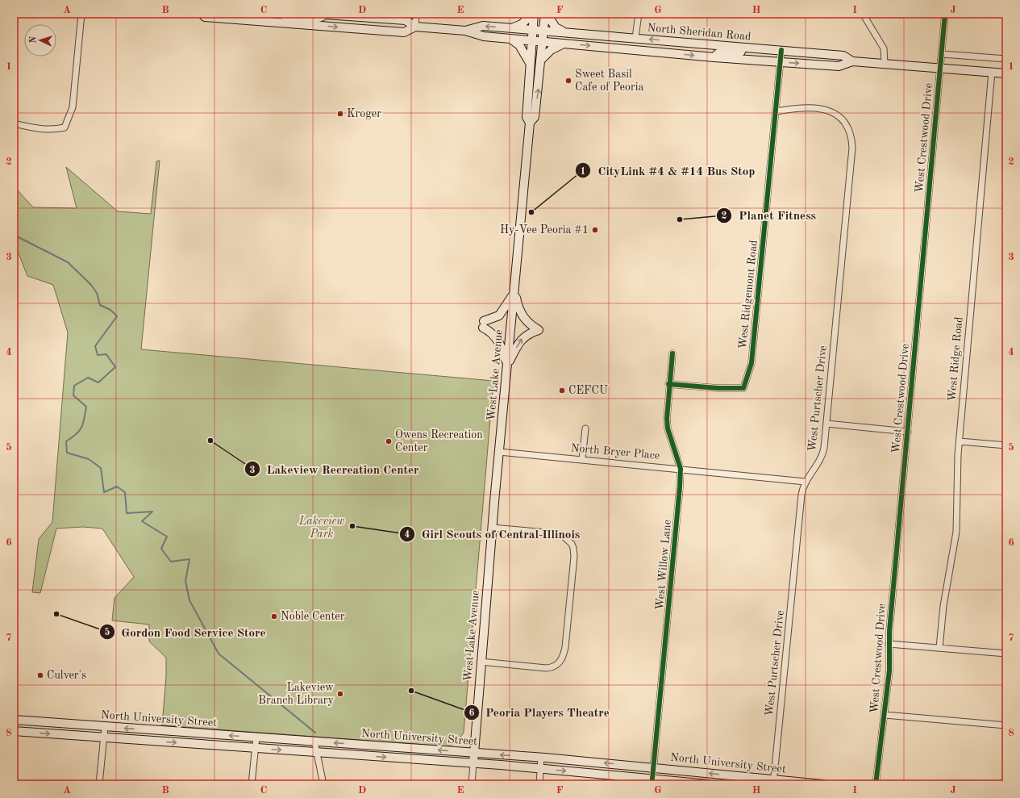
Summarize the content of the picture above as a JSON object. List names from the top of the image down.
{
  "streets": {
    "main road": ["North Sheridan Road", "West Lake Avenue", "North University Street"],
    "street": [
      "West Crestwood Drive",
      "West Ridgemont Road",
      "West Ridge Road",
      "West Purtscher Drive",
      "North Bryer Place",
      "West Willow Lane"
    ]
  },
  "crossings": [
    ["North Sheridan Road", "West Crestwood Drive"],
    ["North Sheridan Road", "West Ridgemont Road"],
    ["North Sheridan Road", "West Ridge Road"],
    ["North Sheridan Road", "West Lake Avenue"],
    ["West Ridgemont Road", "West Purtscher Drive"],
    ["West Ridgemont Road", "West Willow Lane"],
    ["West Lake Avenue", "North Bryer Place"],
    ["West Lake Avenue", "North University Street"],
    ["West Purtscher Drive", "North Bryer Place"],
    ["West Purtscher Drive", "North University Street"],
    ["North Bryer Place", "West Willow Lane"],
    ["West Willow Lane", "North University Street"]
  ],
  "parks": ["Lakeview Park"],
  "places": [
    "Sweet Basil Cafe of Peoria",
    "Kroger",
    "CityLink #4 & #14 Bus Stop",
    "Planet Fitness",
    "Hy-Vee Peoria #1",
    "CEFCU",
    "Lakeview Recreation Center",
    "Owens Recreation Center",
    "Girl Scouts of Central Illinois",
    "Gordon Food Service Store",
    "Noble Center",
    "Culver's",
    "Peoria Players Theatre",
    "Lakeview Branch Library"
  ],
  "north": "left",
  "grid": {
    "columns": [
      "A",
      "B",
      "C",
      "D",
      "E",
      "F",
      "G",
      "H",
      "I",
      "J"
    ],
    "rows": [
      "1",
      "2",
      "3",
      "4",
      "5",
      "6",
      "7",
      "8"
    ]
  }
}
